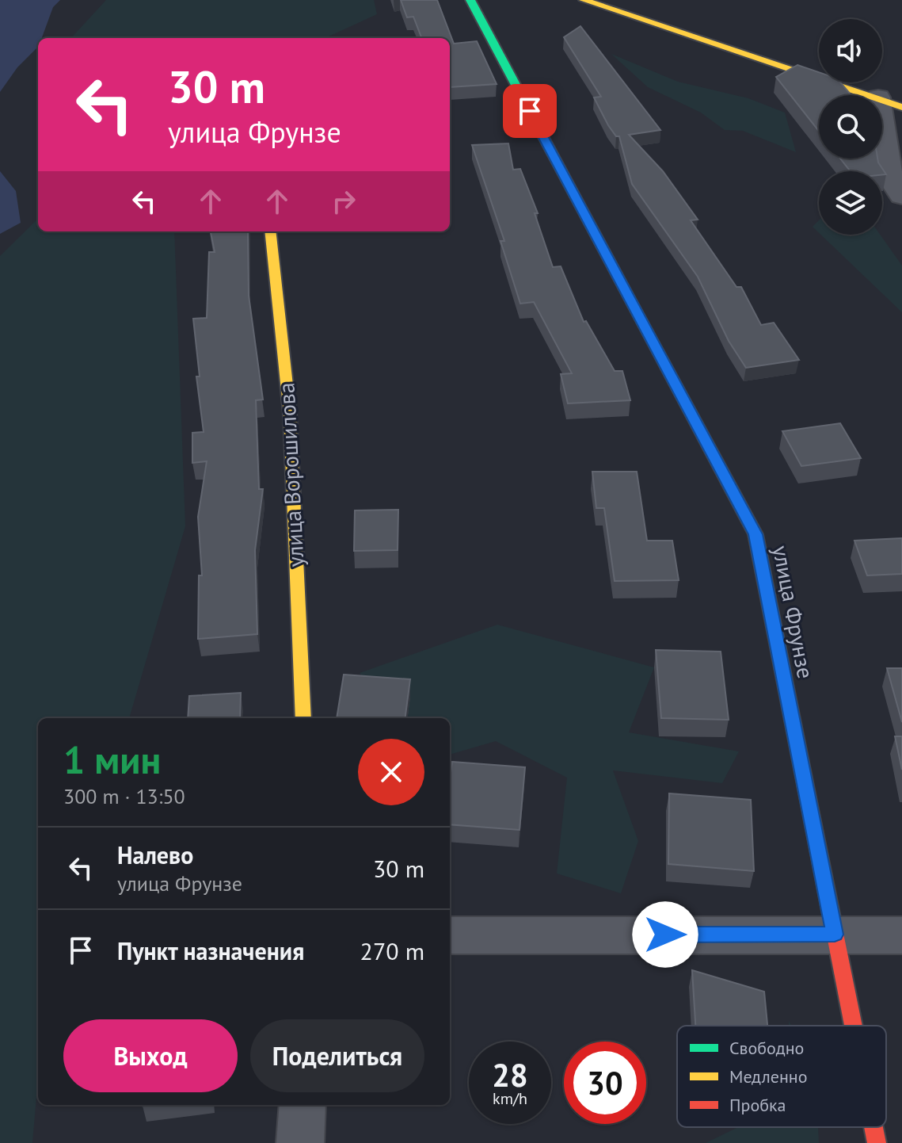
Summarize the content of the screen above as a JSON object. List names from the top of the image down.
{
  "streets": {
    "street": ["улица Ворошилова", "улица Фрунзе"]
  },
  "legend": ["Свободно", "Медленно", "Пробка"],
  "page": {
    "turn": ["30 m", "улица Фрунзе"],
    "heading": ["1 мин", "300 m · 13:50"],
    "list": [
      {
        "name": "Налево",
        "note": "улица Фрунзе",
        "value": "30 m"
      },
      {
        "name": "Пункт назначения",
        "value": "270 m"
      }
    ],
    "buttons": ["Выход", "Поделиться"],
    "speed": "28 km/h",
    "limit": "30"
  }
}
